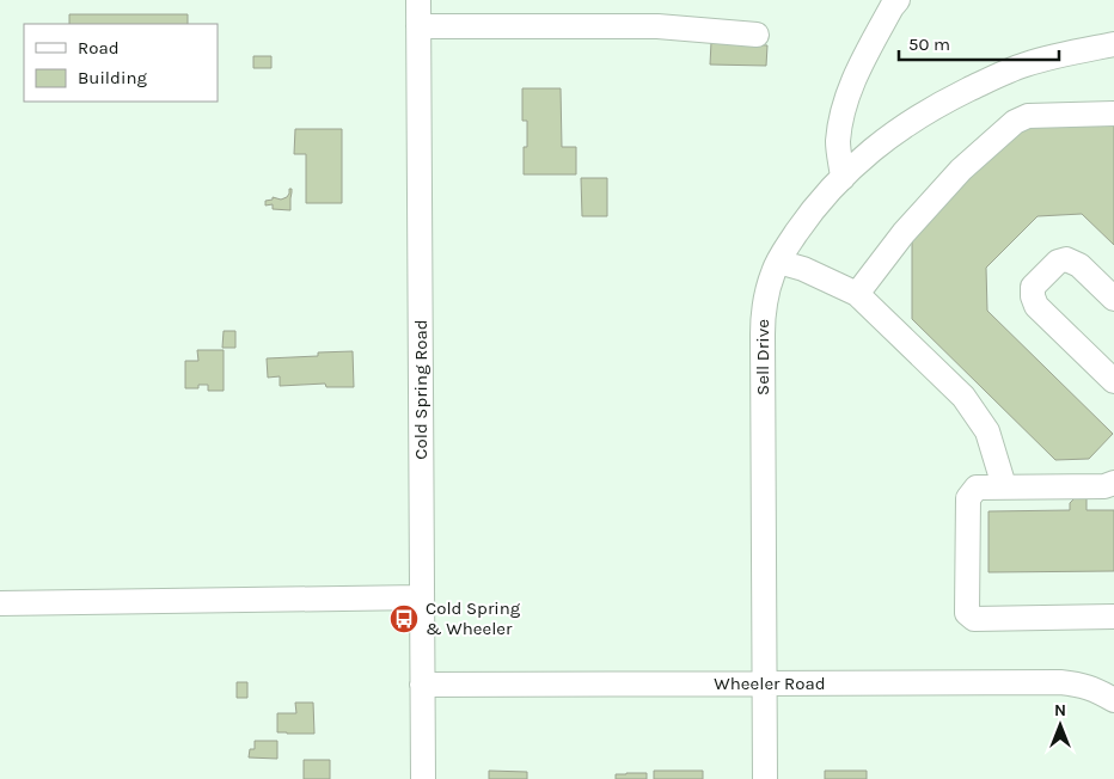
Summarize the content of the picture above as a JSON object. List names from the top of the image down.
{
  "streets": {
    "street": ["Sell Drive", "Cold Spring Road", "Wheeler Road"]
  },
  "crossings": [
    ["Sell Drive", "Wheeler Road"],
    ["Cold Spring Road", "Wheeler Road"]
  ],
  "places": {
    "bus stop": ["Cold Spring & Wheeler"]
  },
  "legend": ["Road", "Building"],
  "scale_bar": "50 m",
  "north": "top"
}
